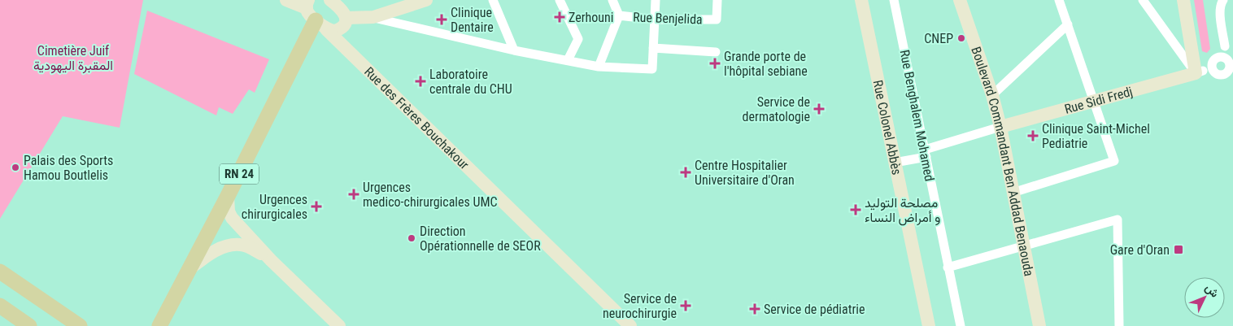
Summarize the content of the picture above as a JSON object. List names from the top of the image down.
{
  "streets": {
    "main road": ["RN 24"],
    "street": [
      "Rue Benjelida",
      "Rue Sidi Fredj",
      "Rue Benghalem Mohamed",
      "Rue des Frères Bouchakour",
      "Rue Colonel Abbès",
      "Boulevard Commandant Ben Addad Benaouda"
    ]
  },
  "crossings": [
    ["Rue Sidi Fredj", "Boulevard Commandant Ben Addad Benaouda"],
    ["Rue des Frères Bouchakour", "RN 24"]
  ],
  "parks": ["Cimetière Juif المقبرة اليهودية"],
  "places": {
    "health": [
      "Zerhouni",
      "Clinique Dentaire",
      "Grande porte de l'hôpital sebiane",
      "Laboratoire centrale du CHU",
      "Service de dermatologie",
      "Clinique Saint-Michel Pediatrie",
      "Centre Hospitalier Universitaire d'Oran",
      "Urgences medico-chirurgicales UMC",
      "Urgences chirurgicales",
      "مصلحة التوليد و أمراض النساء",
      "Service de neurochirurgie",
      "Service de pédiatrie"
    ],
    "other": ["CNEP", "Palais des Sports Hamou Boutlelis", "Direction Opérationnelle de SEOR"],
    "transit": ["Gare d'Oran"]
  },
  "north": "top right"
}
